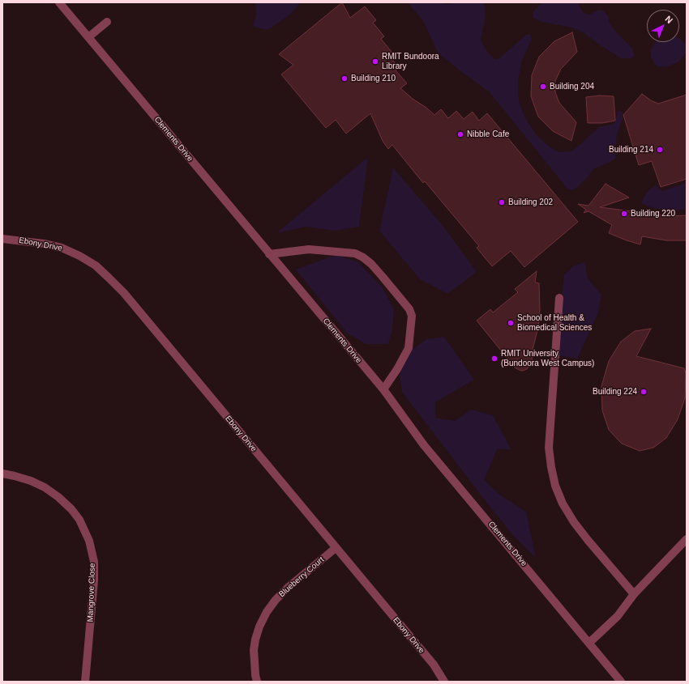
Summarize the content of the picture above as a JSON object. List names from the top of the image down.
{
  "streets": {
    "street": [
      "Clements Drive",
      "Ebony Drive",
      "Blueberry Court",
      "Mangrove Close"
    ]
  },
  "crossings": [
    ["Ebony Drive", "Blueberry Court"]
  ],
  "places": [
    "RMIT Bundoora Library",
    "Building 210",
    "Building 204",
    "Nibble Cafe",
    "Building 214",
    "Building 202",
    "Building 220",
    "School of Health & Biomedical Sciences",
    "RMIT University (Bundoora West Campus)",
    "Building 224"
  ],
  "north": "top right"
}
